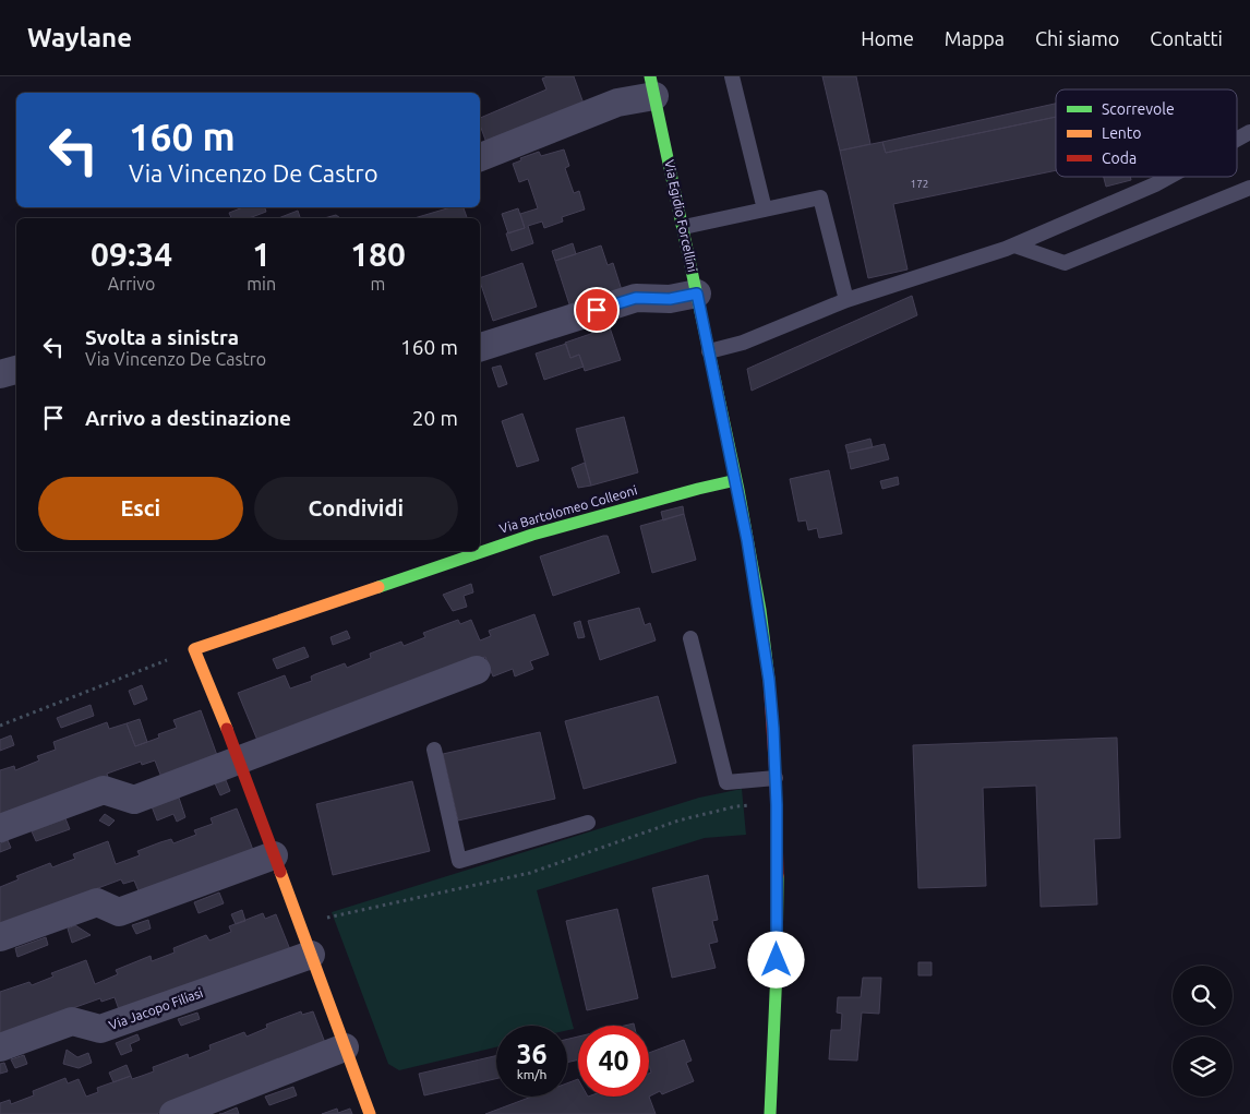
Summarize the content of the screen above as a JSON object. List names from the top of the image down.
{
  "streets": {
    "street": ["Via Egidio Forcellini", "Via Bartolomeo Colleoni", "Via Jacopo Filiasi"]
  },
  "crossings": [
    ["Via Egidio Forcellini", "Via Bartolomeo Colleoni"]
  ],
  "house_numbers": ["172"],
  "legend": ["Scorrevole", "Lento", "Coda"],
  "page": {
    "header": "Waylane",
    "nav": [
      "Home",
      "Mappa",
      "Chi siamo",
      "Contatti"
    ],
    "turn": ["160 m", "Via Vincenzo De Castro"],
    "eta": [
      "09:34",
      "Arrivo",
      "1",
      "min",
      "180",
      "m"
    ],
    "list": [
      {
        "name": "Svolta a sinistra",
        "note": "Via Vincenzo De Castro",
        "value": "160 m"
      },
      {
        "name": "Arrivo a destinazione",
        "value": "20 m"
      }
    ],
    "buttons": ["Esci", "Condividi"],
    "speed": "36 km/h",
    "limit": "40"
  }
}
